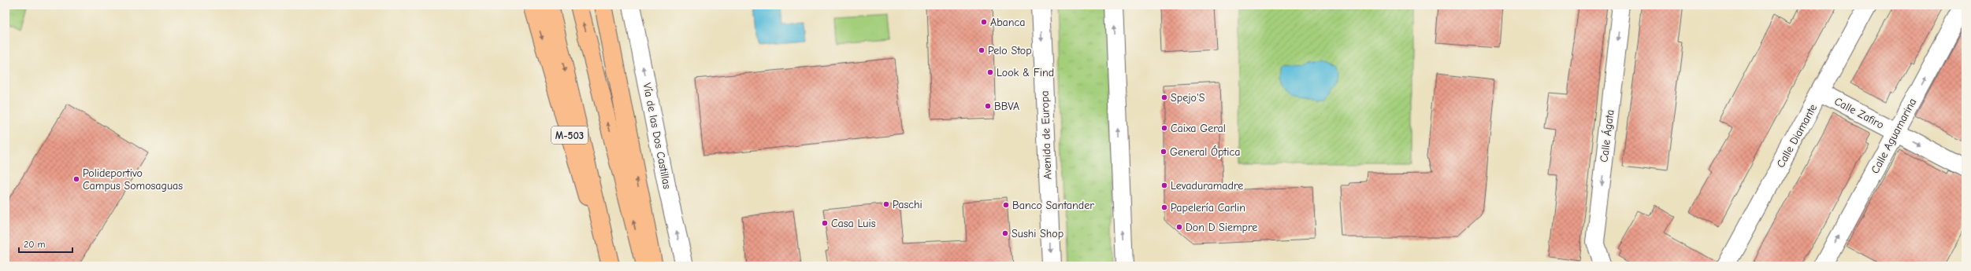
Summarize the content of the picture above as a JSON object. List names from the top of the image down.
{
  "streets": {
    "highway": ["M-503"],
    "street": [
      "Calle Zafiro",
      "Avenida de Europa",
      "Vía de las Dos Castillas",
      "Calle Ágata",
      "Calle Diamante",
      "Calle Aguamarina"
    ]
  },
  "crossings": [
    ["Calle Zafiro", "Calle Diamante"],
    ["Calle Zafiro", "Calle Aguamarina"]
  ],
  "one_way": [
    "Calle Zafiro",
    "Vía de las Dos Castillas",
    "Calle Ágata",
    "Calle Aguamarina"
  ],
  "places": [
    "Abanca",
    "Pelo Stop",
    "Look & Find",
    "Spejo'S",
    "BBVA",
    "Caixa Geral",
    "General Óptica",
    "Polideportivo Campus Somosaguas",
    "Levaduramadre",
    "Paschi",
    "Banco Santander",
    "Papelería Carlin",
    "Casa Luis",
    "Don D Siempre",
    "Sushi Shop"
  ],
  "scale_bar": "20 m"
}
